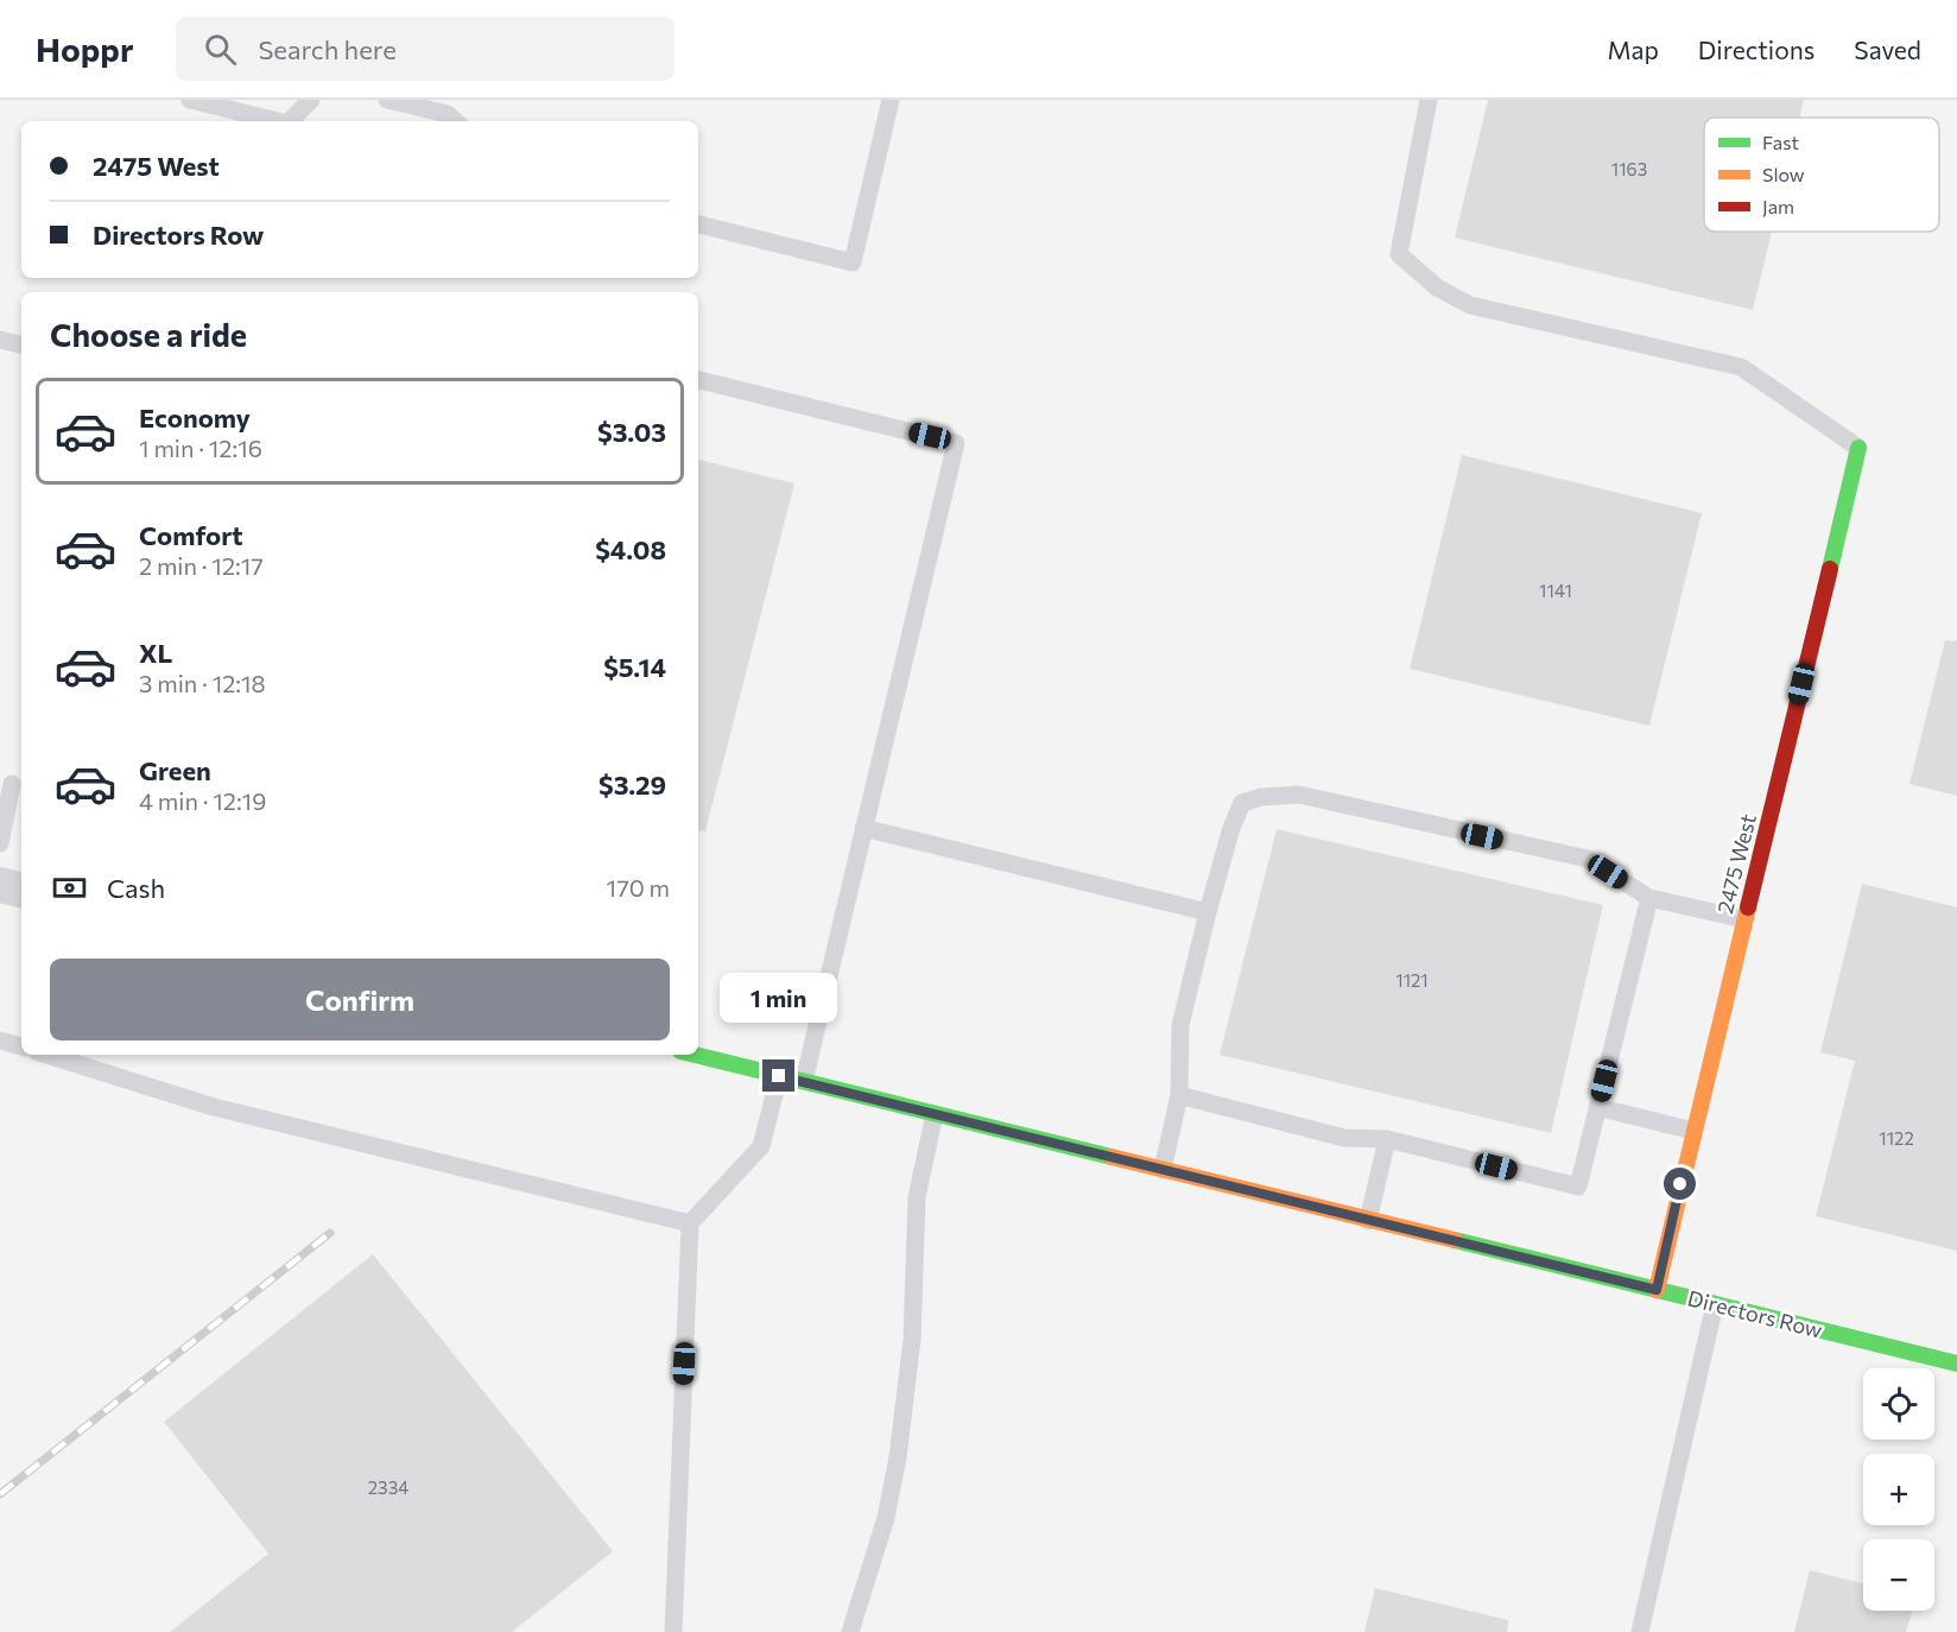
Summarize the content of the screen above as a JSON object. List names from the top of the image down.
{
  "streets": {
    "street": ["2475 West", "Directors Row"]
  },
  "crossings": [
    ["2475 West", "Directors Row"]
  ],
  "house_numbers": [
    "1163",
    "1141",
    "1121",
    "1122",
    "2334"
  ],
  "legend": ["Fast", "Slow", "Jam"],
  "page": {
    "header": "Hoppr",
    "search": "Search here",
    "nav": ["Map", "Directions", "Saved"],
    "banner": ["2475 West", "Directors Row"],
    "heading": "Choose a ride",
    "list": [
      {
        "name": "Economy",
        "note": "1 min · 12:16",
        "value": "$3.03"
      },
      {
        "name": "Comfort",
        "note": "2 min · 12:17",
        "value": "$4.08"
      },
      {
        "name": "XL",
        "note": "3 min · 12:18",
        "value": "$5.14"
      },
      {
        "name": "Green",
        "note": "4 min · 12:19",
        "value": "$3.29"
      }
    ],
    "pay": ["Cash", "170 m"],
    "buttons": "Confirm",
    "bubble": "1 min",
    "map_buttons": ["+", "−"]
  }
}
